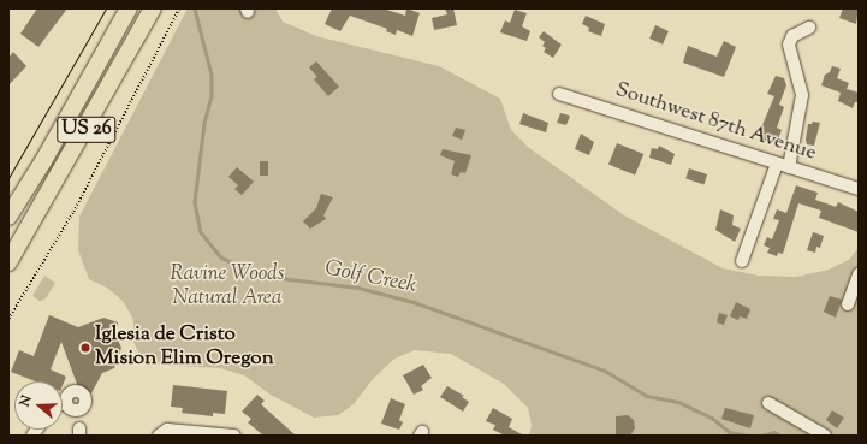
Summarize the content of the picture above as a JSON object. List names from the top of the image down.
{
  "streets": {
    "highway": ["US 26"],
    "street": ["Southwest 87th Avenue"]
  },
  "water": ["Golf Creek"],
  "parks": ["Ravine Woods Natural Area"],
  "places": ["Iglesia de Cristo Mision Elim Oregon"],
  "north": "left"
}
